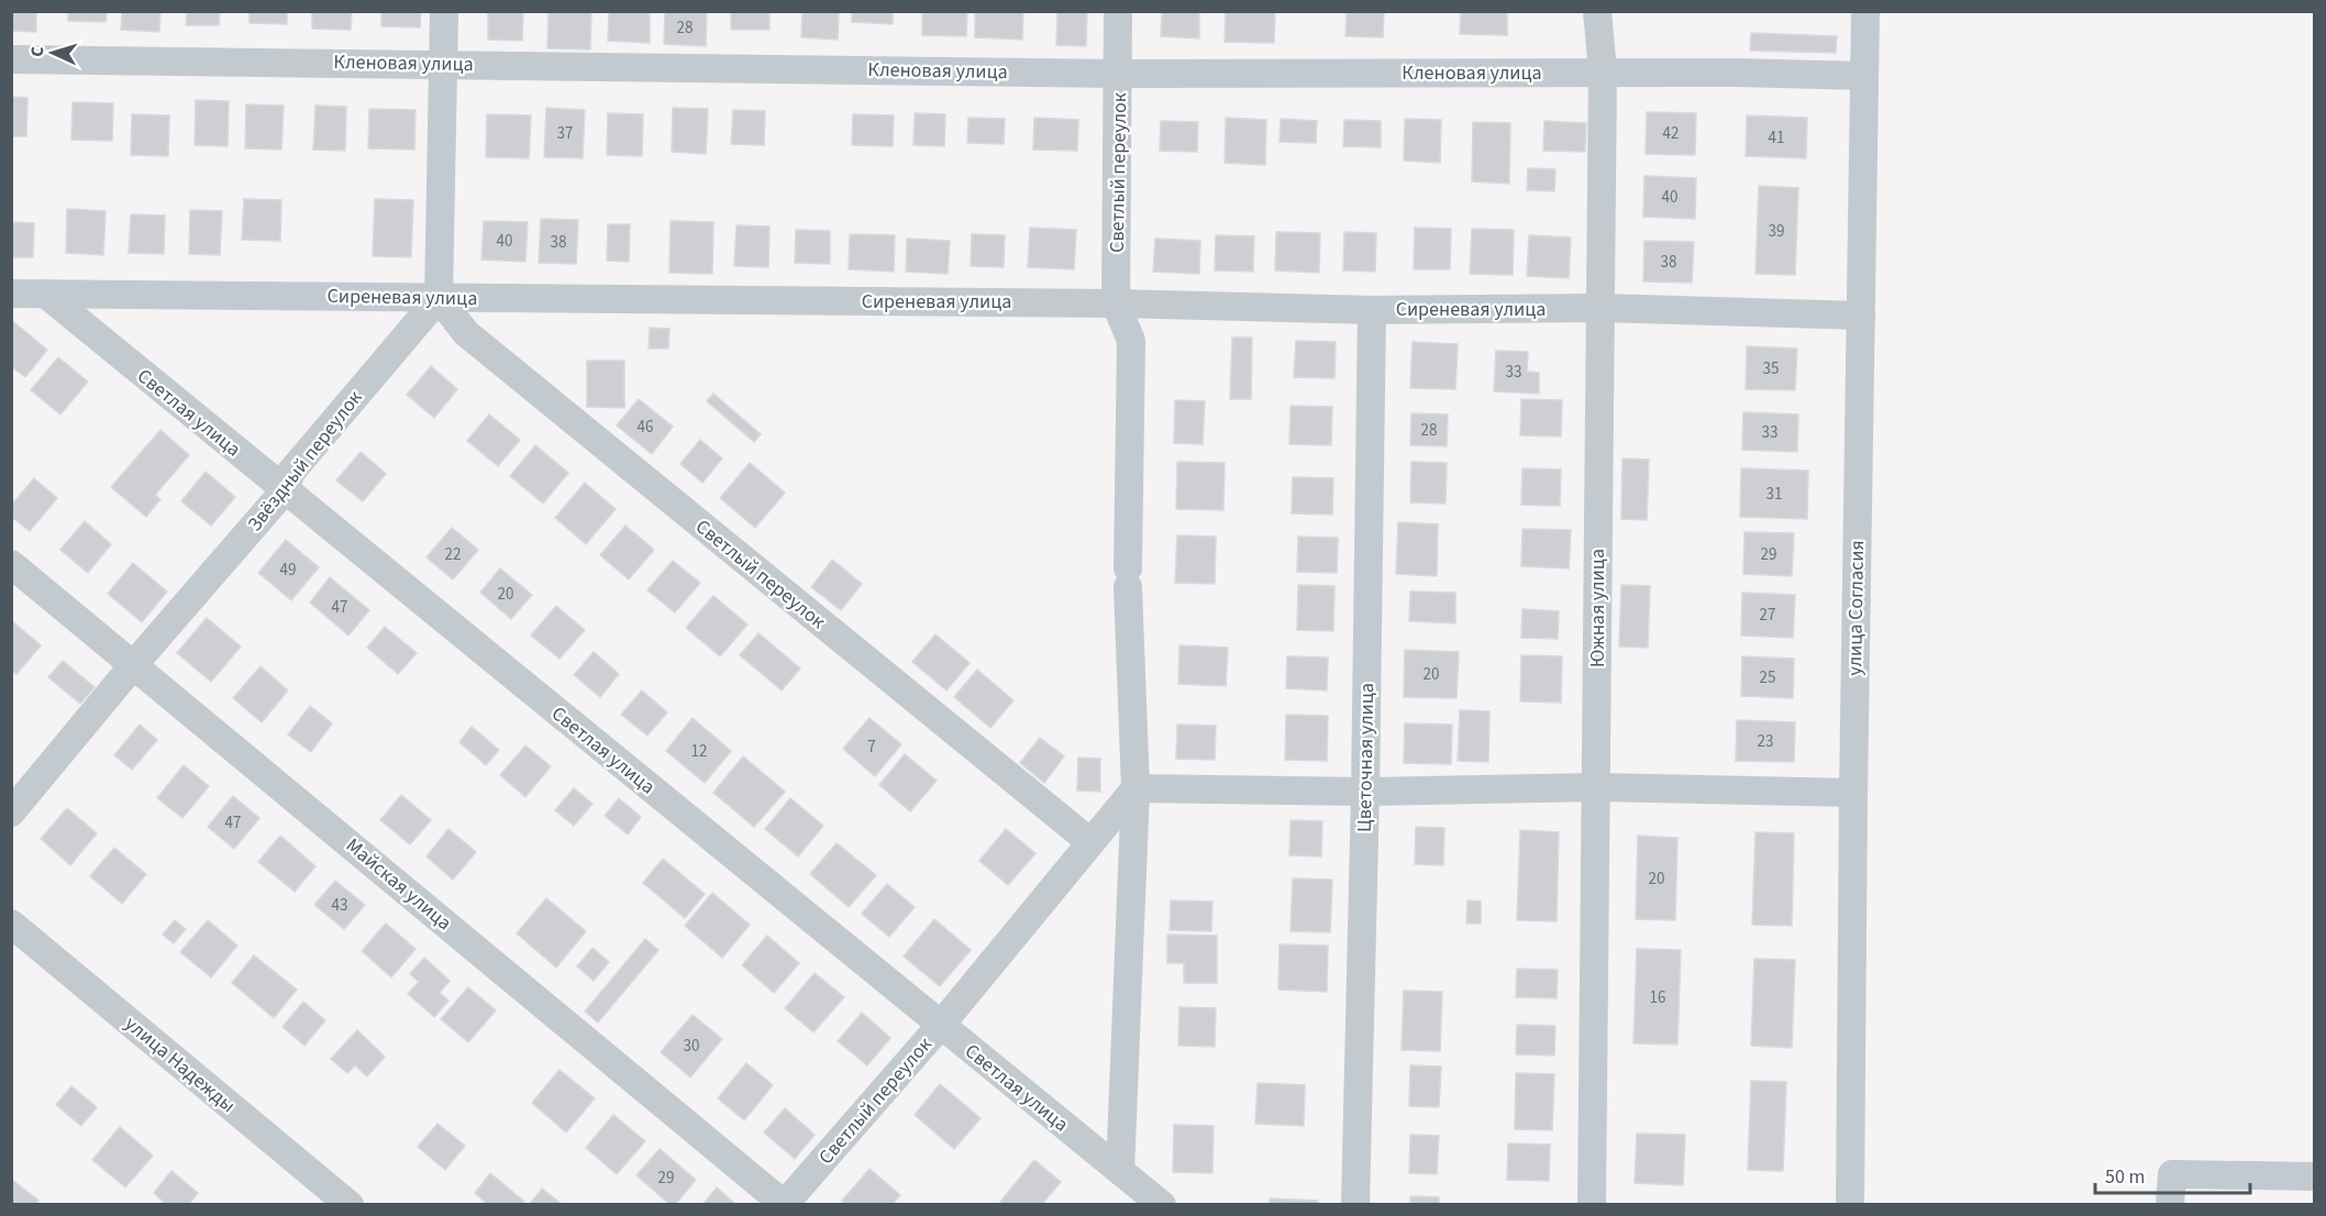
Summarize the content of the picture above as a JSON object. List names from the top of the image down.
{
  "streets": {
    "street": [
      "Кленовая улица",
      "Светлый переулок",
      "Сиреневая улица",
      "Светлая улица",
      "Звёздный переулок",
      "Южная улица",
      "улица Согласия",
      "Цветочная улица",
      "Майская улица",
      "улица Надежды"
    ]
  },
  "crossings": [
    ["Кленовая улица", "Светлый переулок"],
    ["Кленовая улица", "Южная улица"],
    ["Кленовая улица", "улица Согласия"],
    ["Светлый переулок", "Сиреневая улица"],
    ["Светлый переулок", "Светлая улица"],
    ["Светлый переулок", "Звёздный переулок"],
    ["Светлый переулок", "Майская улица"],
    ["Сиреневая улица", "Светлая улица"],
    ["Сиреневая улица", "Звёздный переулок"],
    ["Сиреневая улица", "Южная улица"],
    ["Сиреневая улица", "улица Согласия"],
    ["Сиреневая улица", "Цветочная улица"],
    ["Светлая улица", "Звёздный переулок"],
    ["Звёздный переулок", "Майская улица"]
  ],
  "house_numbers": [
    "28",
    "37",
    "42",
    "41",
    "40",
    "39",
    "40",
    "38",
    "38",
    "35",
    "33",
    "46",
    "28",
    "33",
    "31",
    "22",
    "29",
    "49",
    "20",
    "47",
    "27",
    "20",
    "25",
    "23",
    "7",
    "12",
    "47",
    "20",
    "43",
    "16",
    "30",
    "29"
  ],
  "scale_bar": "50 m",
  "north": "left"
}
